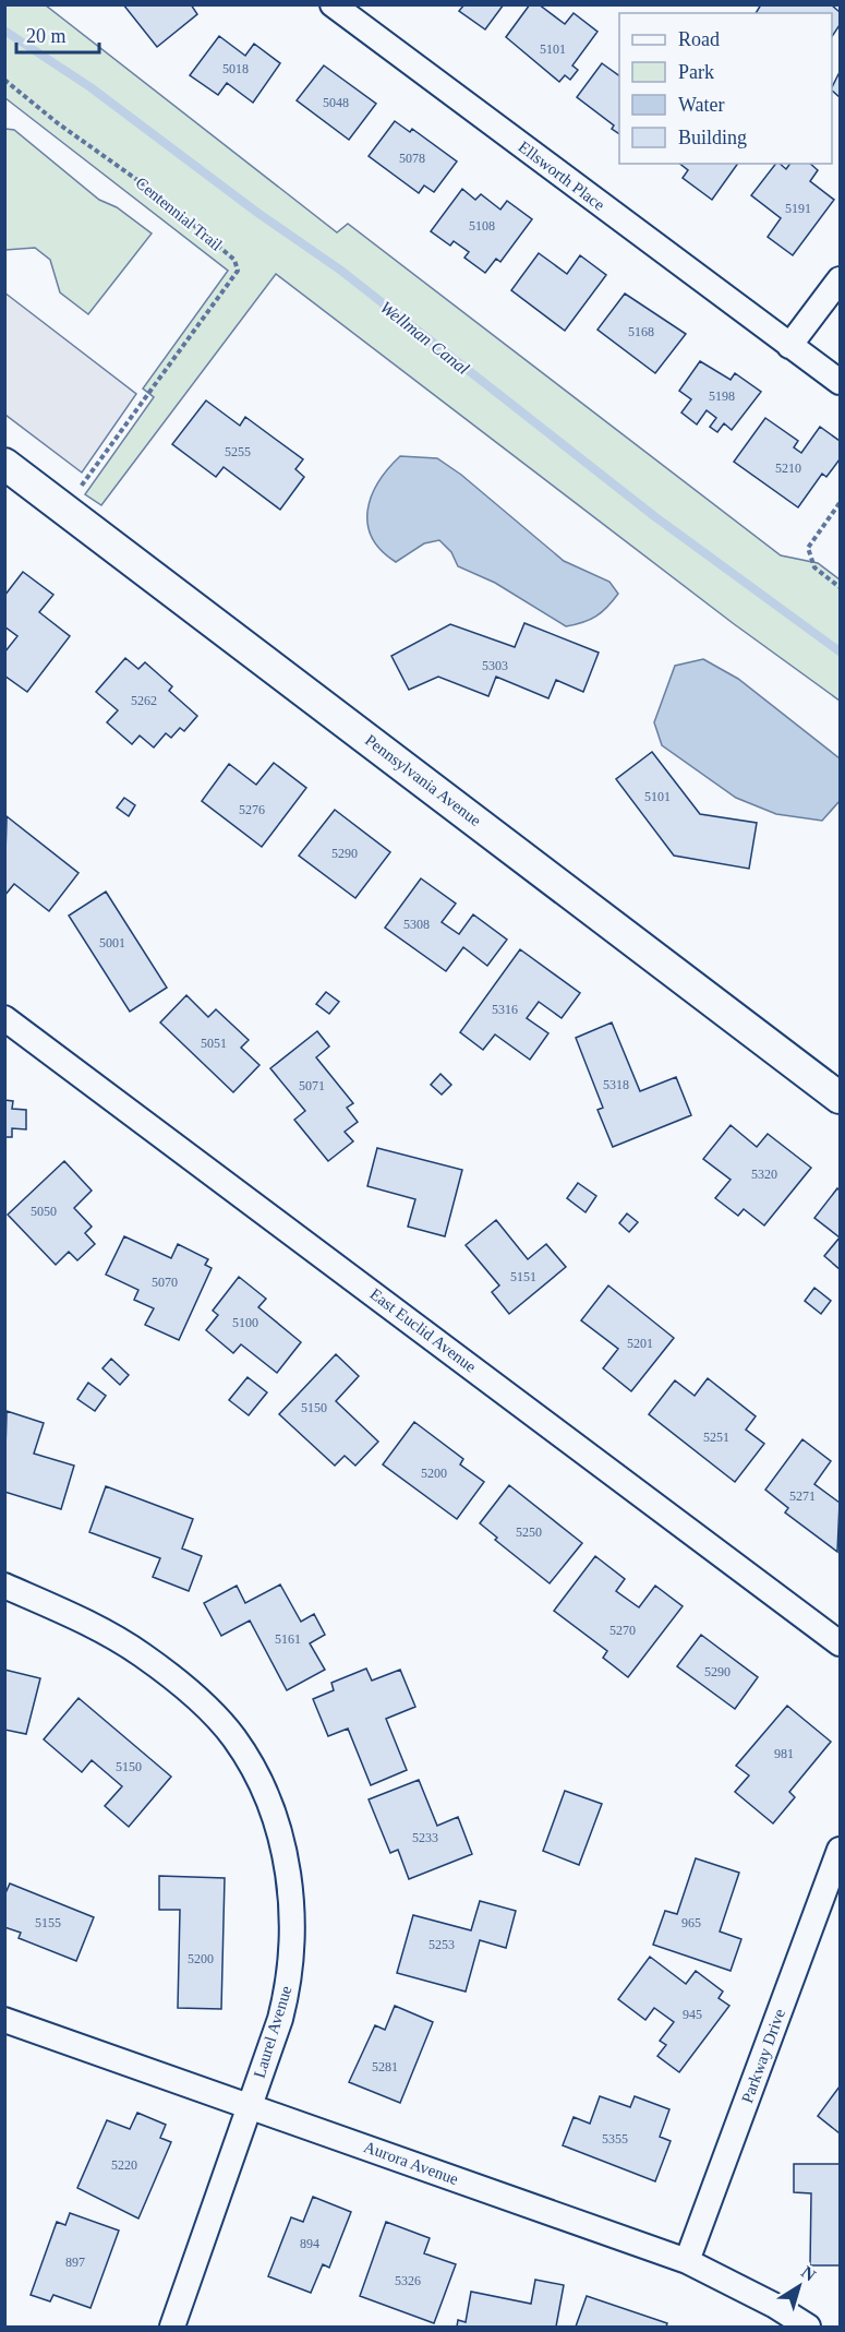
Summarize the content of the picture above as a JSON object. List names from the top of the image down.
{
  "streets": {
    "street": [
      "Ellsworth Place",
      "Pennsylvania Avenue",
      "East Euclid Avenue",
      "Laurel Avenue",
      "Parkway Drive",
      "Aurora Avenue"
    ],
    "path": ["Centennial Trail"]
  },
  "crossings": [
    ["Centennial Trail", "Pennsylvania Avenue"],
    ["Laurel Avenue", "Aurora Avenue"],
    ["Parkway Drive", "Aurora Avenue"]
  ],
  "water": ["Wellman Canal"],
  "house_numbers": [
    "5101",
    "5018",
    "5048",
    "5078",
    "5191",
    "5108",
    "5168",
    "5198",
    "5255",
    "5210",
    "5303",
    "5262",
    "5101",
    "5276",
    "5290",
    "5308",
    "5001",
    "5316",
    "5051",
    "5318",
    "5071",
    "5320",
    "5050",
    "5151",
    "5070",
    "5100",
    "5201",
    "5150",
    "5251",
    "5200",
    "5271",
    "5250",
    "5270",
    "5161",
    "5290",
    "981",
    "5150",
    "5233",
    "5155",
    "965",
    "5253",
    "5200",
    "945",
    "5281",
    "5355",
    "5220",
    "894",
    "897",
    "5326"
  ],
  "legend": [
    "Road",
    "Park",
    "Water",
    "Building"
  ],
  "scale_bar": "20 m",
  "north": "top right"
}
